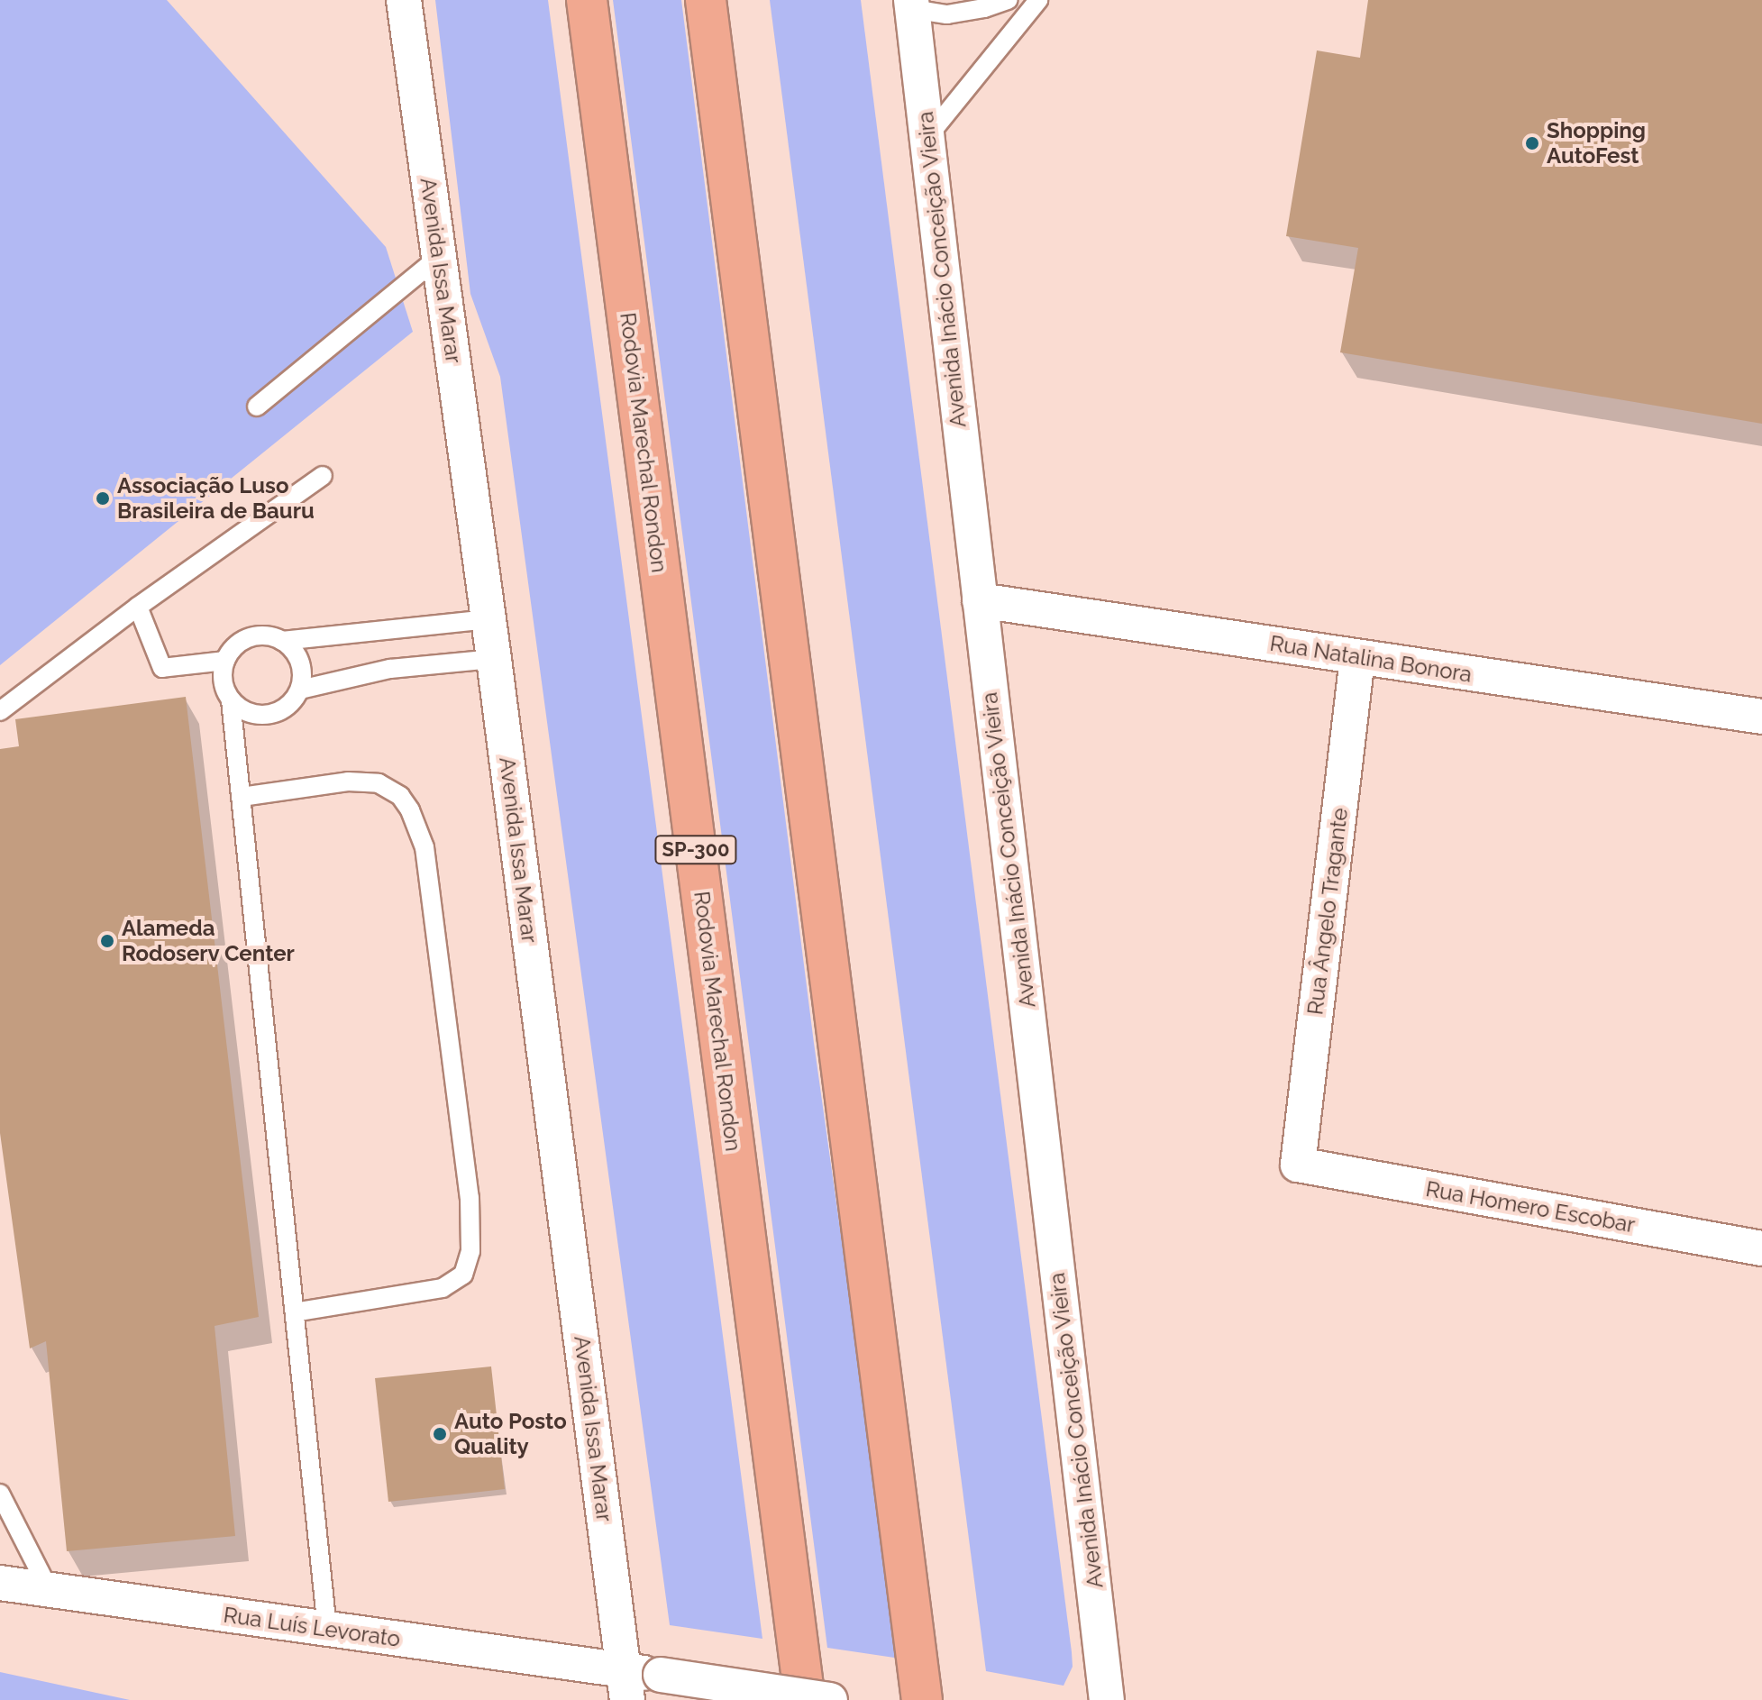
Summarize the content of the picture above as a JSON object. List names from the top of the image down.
{
  "streets": {
    "highway": ["Rodovia Marechal Rondon", "SP-300"],
    "street": [
      "Avenida Inácio Conceição Vieira",
      "Avenida Issa Marar",
      "Rua Natalina Bonora",
      "Rua Ângelo Tragante",
      "Rua Homero Escobar",
      "Rua Luís Levorato"
    ]
  },
  "crossings": [
    ["Avenida Inácio Conceição Vieira", "Rua Natalina Bonora"],
    ["Avenida Issa Marar", "Rua Luís Levorato"],
    ["Rua Natalina Bonora", "Rua Ângelo Tragante"],
    ["Rua Ângelo Tragante", "Rua Homero Escobar"]
  ],
  "places": [
    "Shopping AutoFest",
    "Associação Luso Brasileira de Bauru",
    "Alameda Rodoserv Center",
    "Auto Posto Quality"
  ]
}
